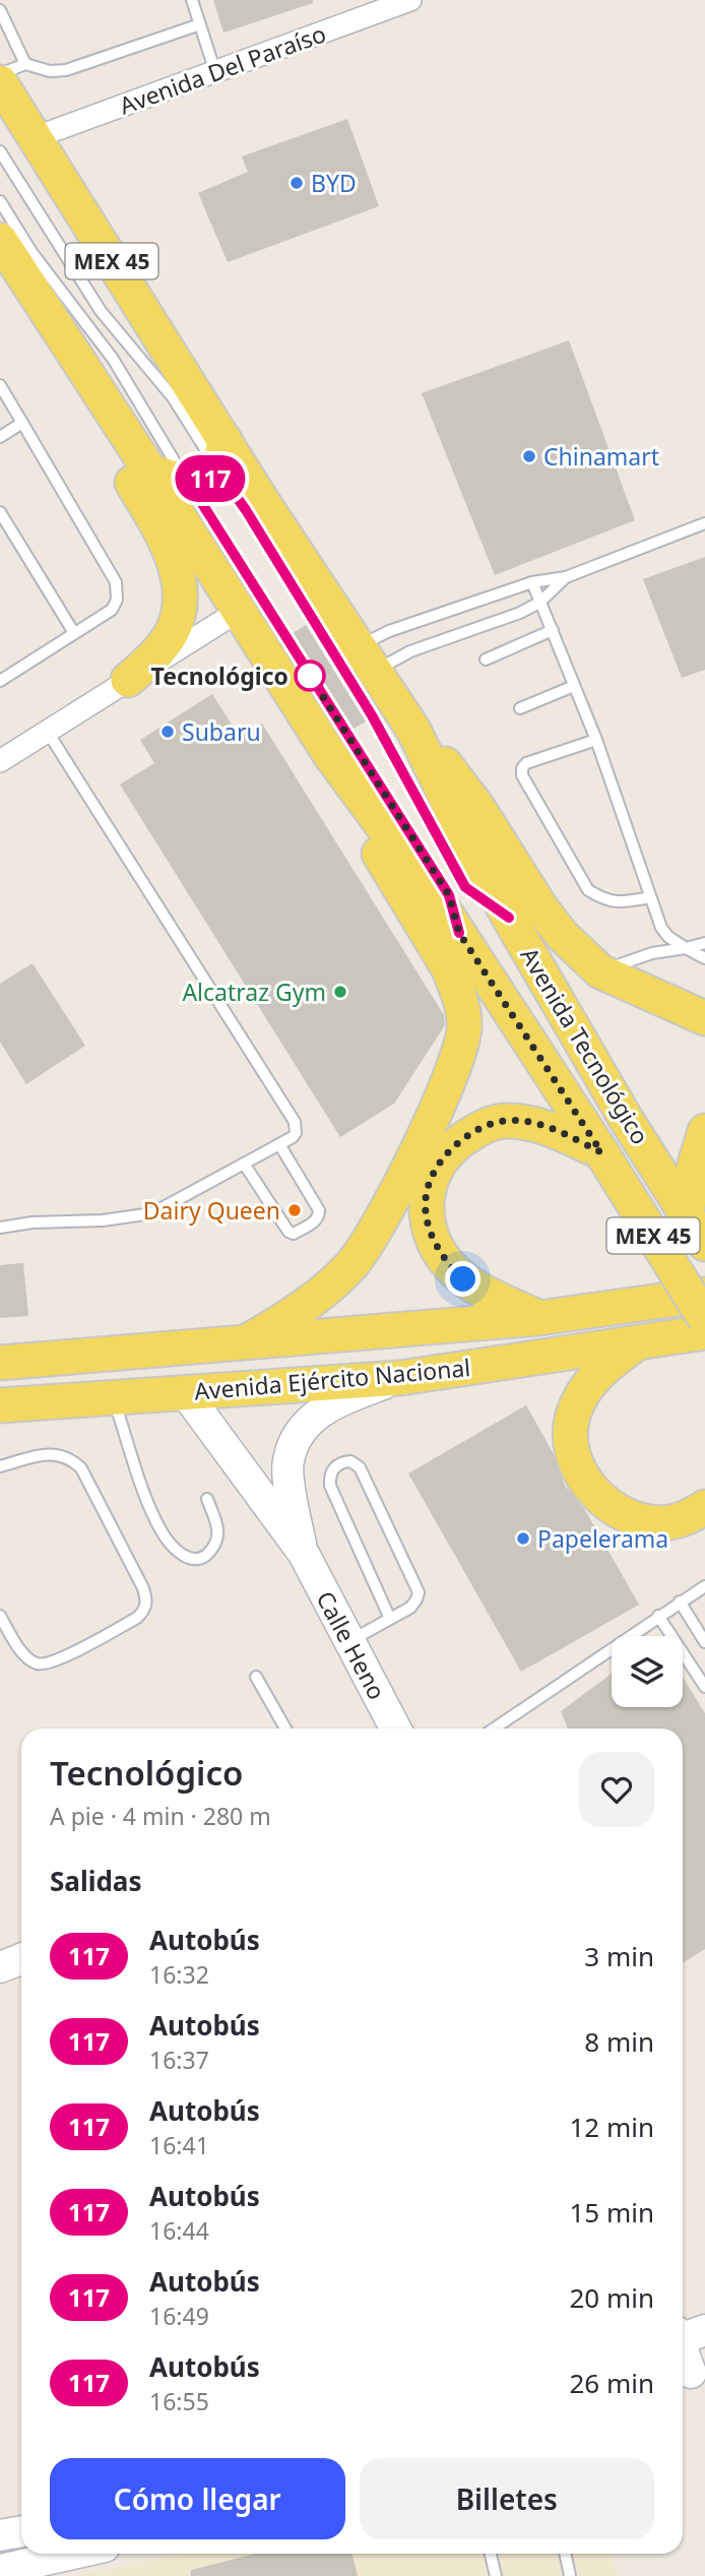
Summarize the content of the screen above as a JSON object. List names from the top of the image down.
{
  "streets": {
    "main road": ["MEX 45", "Avenida Tecnológico", "Avenida Ejército Nacional"],
    "street": ["Avenida Del Paraíso", "Calle Heno"]
  },
  "crossings": [
    ["Avenida Del Paraíso", "Avenida Tecnológico"],
    ["Avenida Ejército Nacional", "Calle Heno"]
  ],
  "places": [
    "BYD",
    "Chinamart",
    "Tecnológico",
    "Subaru",
    "Alcatraz Gym",
    "Dairy Queen",
    "Papelerama"
  ],
  "lines": ["bus line 117"],
  "page": {
    "on_map": "117",
    "heading": [
      ["Tecnológico", "A pie · 4 min · 280 m"],
      "Salidas"
    ],
    "list": [
      {
        "mark": "117",
        "name": "Autobús",
        "note": "16:32",
        "value": "3 min"
      },
      {
        "mark": "117",
        "name": "Autobús",
        "note": "16:37",
        "value": "8 min"
      },
      {
        "mark": "117",
        "name": "Autobús",
        "note": "16:41",
        "value": "12 min"
      },
      {
        "mark": "117",
        "name": "Autobús",
        "note": "16:44",
        "value": "15 min"
      },
      {
        "mark": "117",
        "name": "Autobús",
        "note": "16:49",
        "value": "20 min"
      },
      {
        "mark": "117",
        "name": "Autobús",
        "note": "16:55",
        "value": "26 min"
      }
    ],
    "buttons": ["Cómo llegar", "Billetes"]
  }
}
